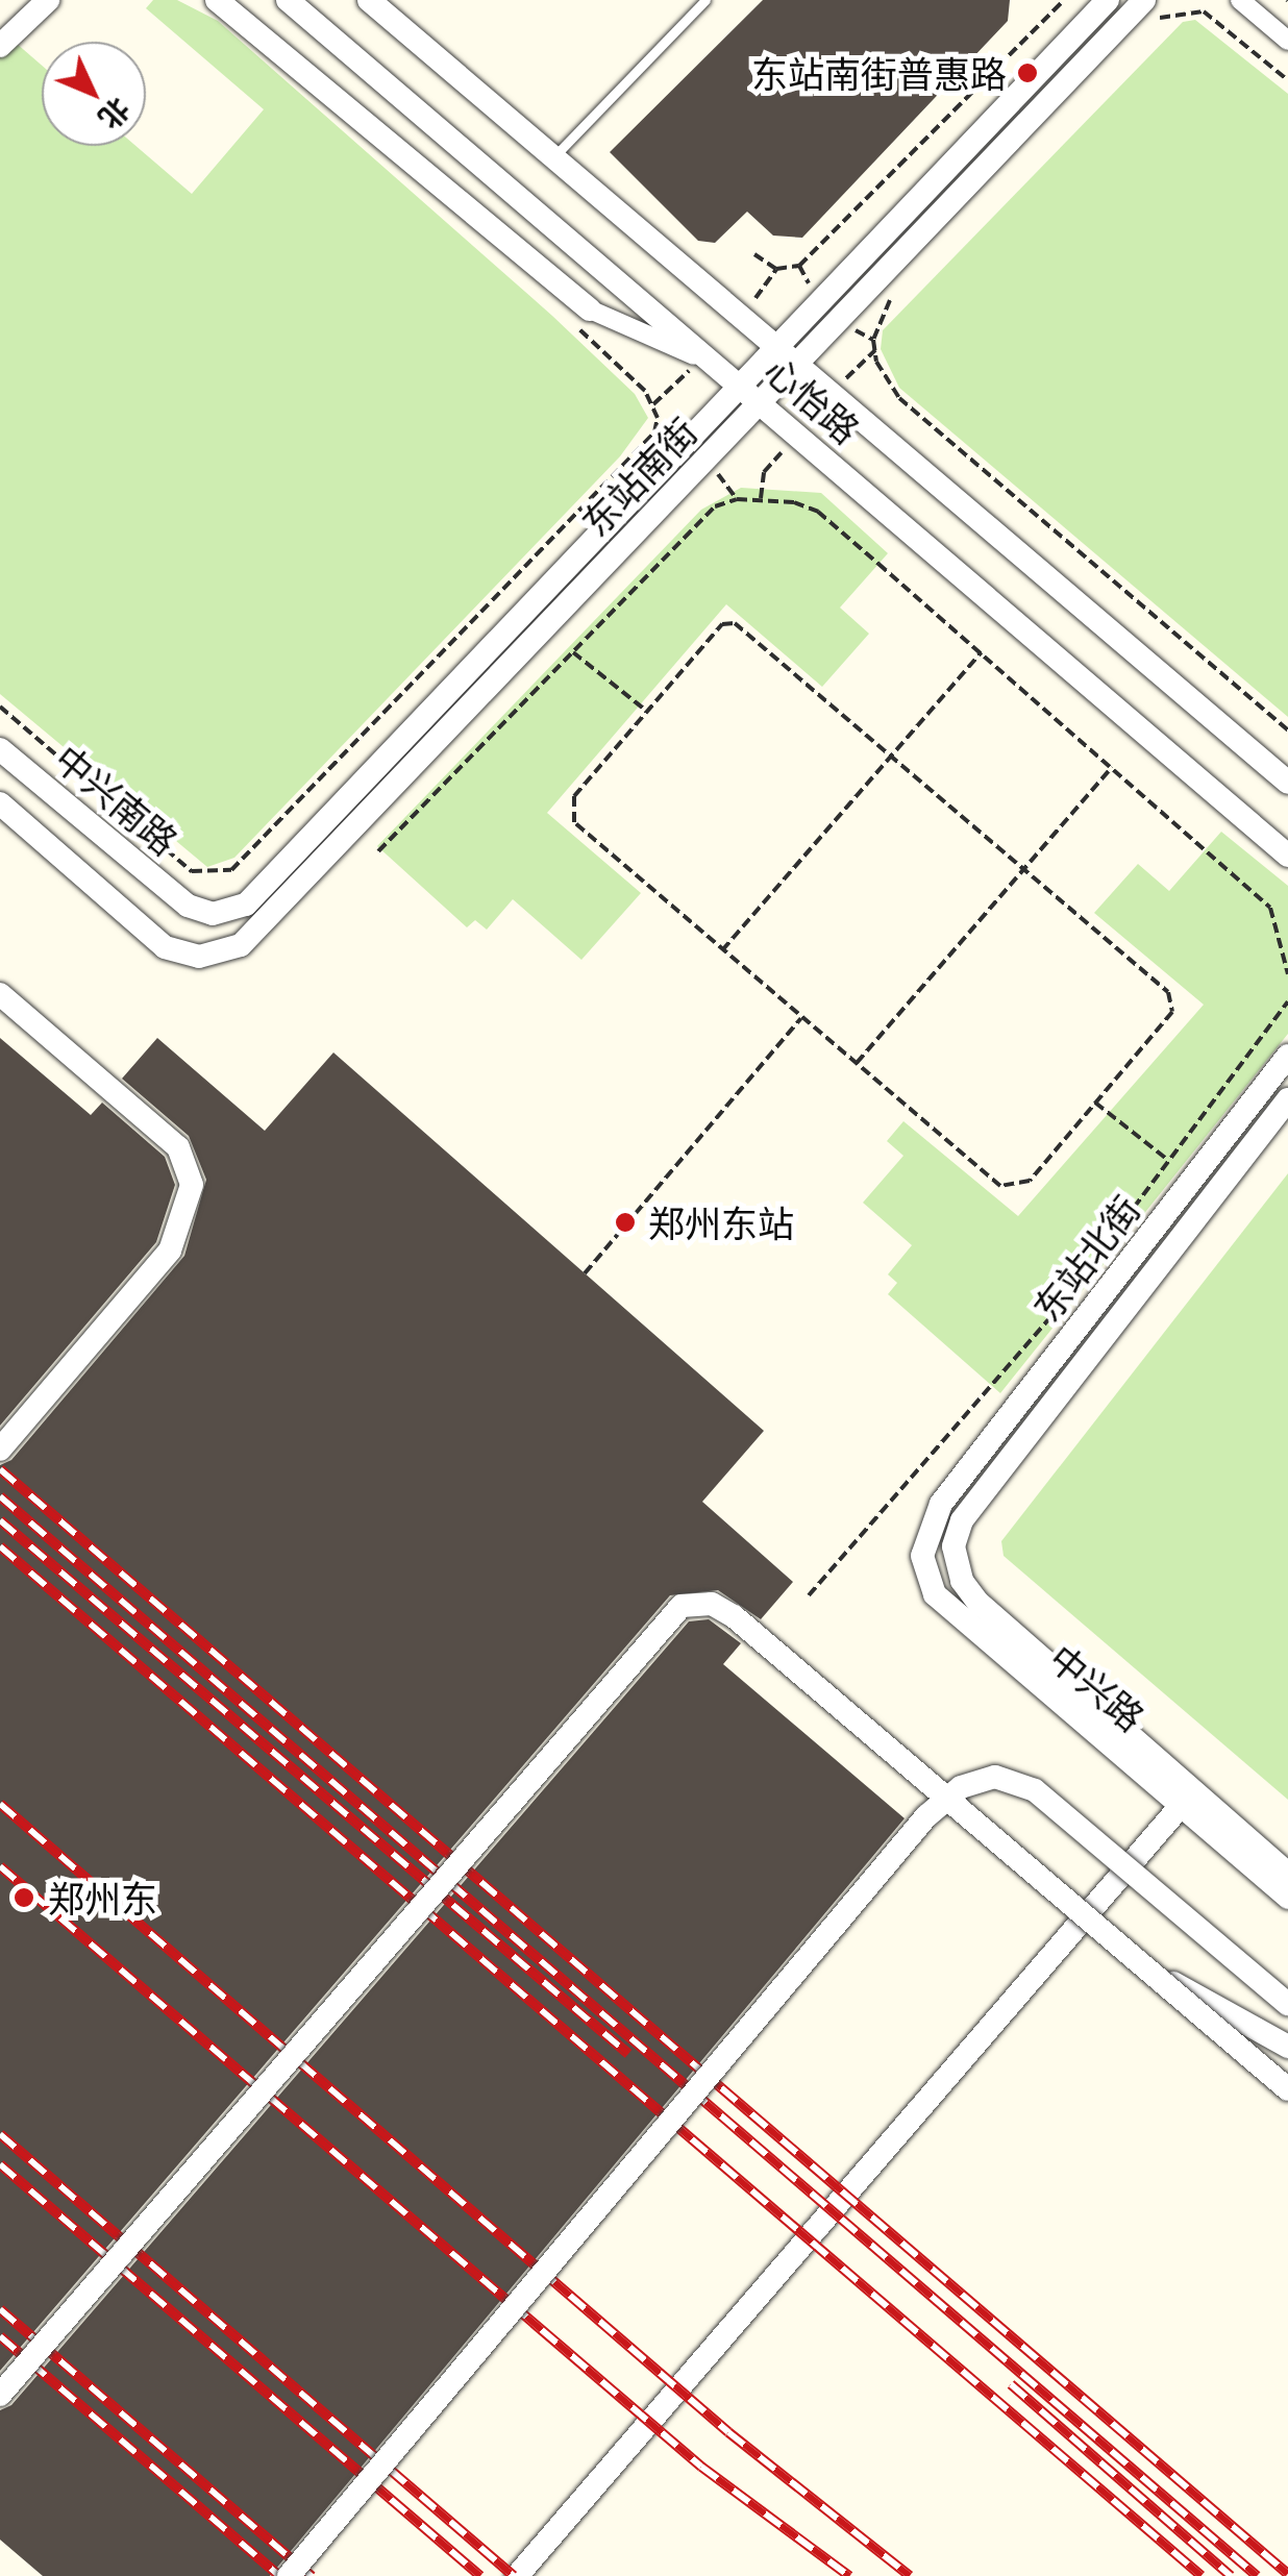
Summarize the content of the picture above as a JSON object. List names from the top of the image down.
{
  "streets": {
    "street": [
      "心怡路",
      "东站南街",
      "中兴南路",
      "东站北街",
      "中兴路"
    ]
  },
  "crossings": [
    ["心怡路", "东站南街"],
    ["东站南街", "中兴南路"],
    ["东站北街", "中兴路"]
  ],
  "places": ["东站南街普惠路", "郑州东站", "郑州东"],
  "north": "bottom right"
}
